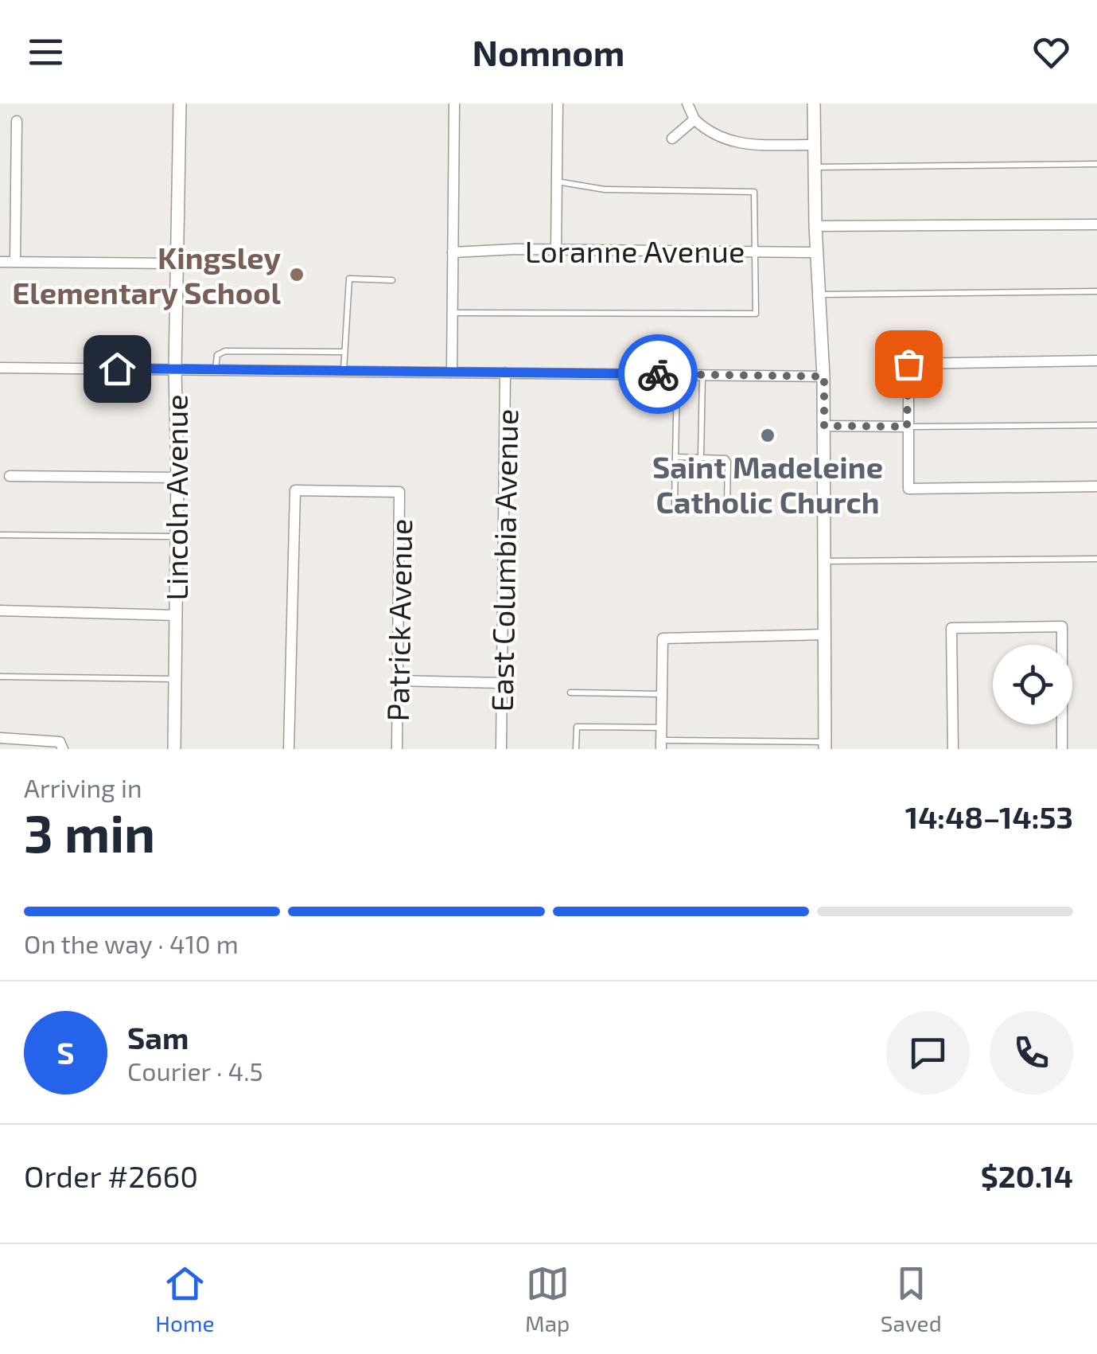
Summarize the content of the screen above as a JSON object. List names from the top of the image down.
{
  "streets": {
    "street": [
      "Loranne Avenue",
      "Lincoln Avenue",
      "East Columbia Avenue",
      "Patrick Avenue"
    ]
  },
  "places": ["Kingsley Elementary School", "Saint Madeleine Catholic Church"],
  "page": {
    "header": "Nomnom",
    "heading": ["3 min", "Arriving in", "14:48–14:53"],
    "panel": [
      "Sam",
      "Courier · 4.5",
      "Order #2660",
      "$20.14"
    ],
    "bar": "On the way · 410 m",
    "round": "S",
    "tabs": ["Home", "Map", "Saved"]
  }
}
